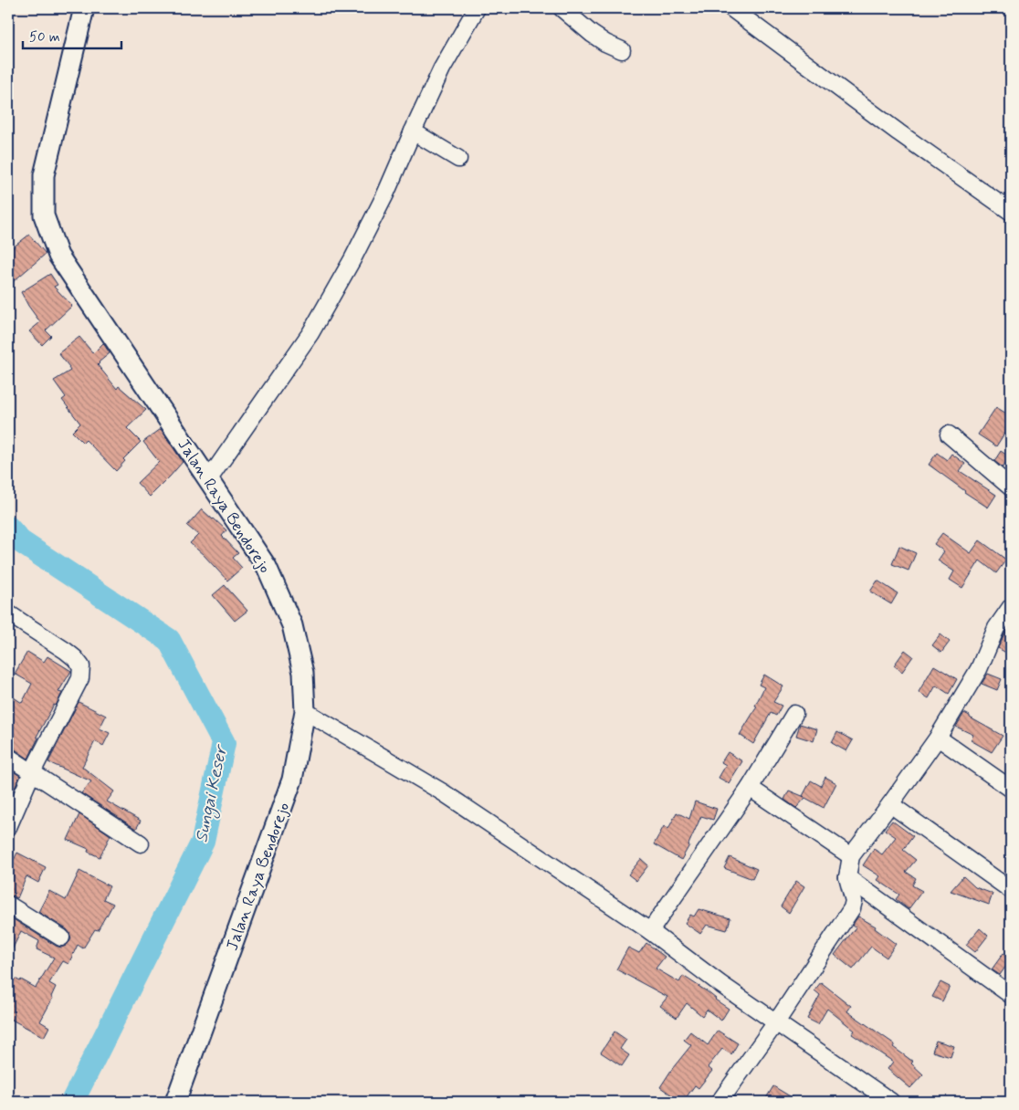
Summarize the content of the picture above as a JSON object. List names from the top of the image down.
{
  "streets": {
    "main road": ["Jalan Raya Bendorejo"]
  },
  "water": ["Sungai Keser"],
  "scale_bar": "50 m"
}
